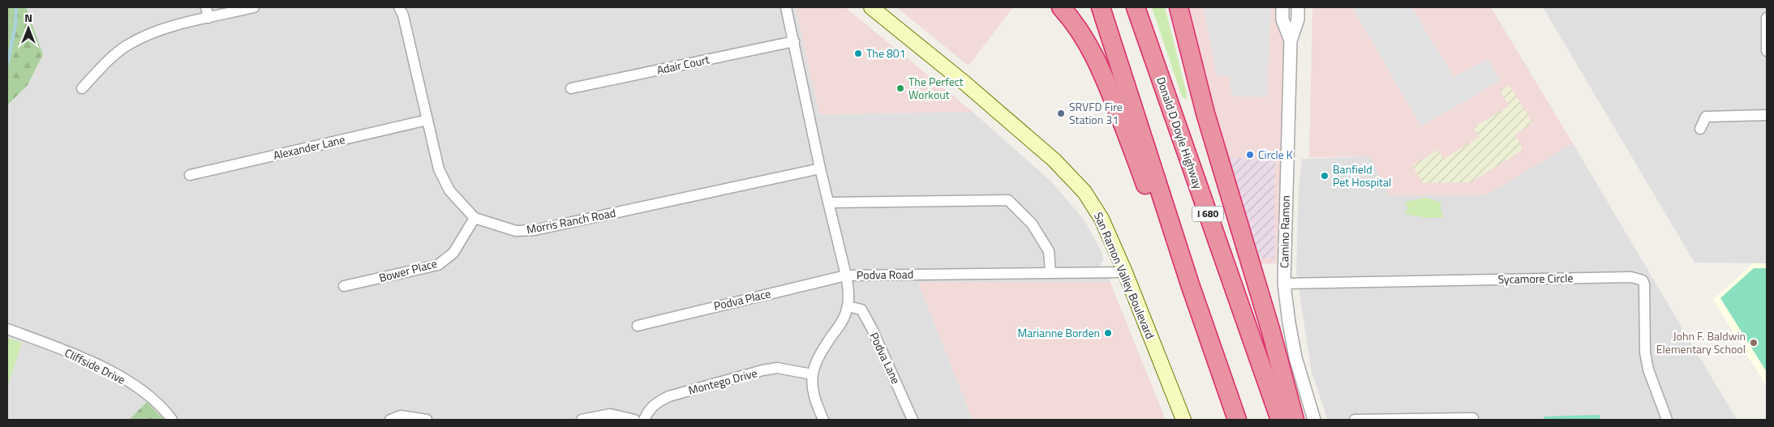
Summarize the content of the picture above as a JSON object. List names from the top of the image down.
{
  "streets": {
    "highway": ["Donald D Doyle Highway", "I 680"],
    "main road": ["San Ramon Valley Boulevard"],
    "street": [
      "Adair Court",
      "Alexander Lane",
      "Morris Ranch Road",
      "Camino Ramon",
      "Bower Place",
      "Podva Road",
      "Sycamore Circle",
      "Podva Place",
      "Podva Lane",
      "Cliffside Drive",
      "Montego Drive"
    ]
  },
  "crossings": [
    ["Adair Court", "Podva Road"],
    ["Morris Ranch Road", "Bower Place"],
    ["Morris Ranch Road", "Podva Road"],
    ["Camino Ramon", "Sycamore Circle"],
    ["Podva Road", "San Ramon Valley Boulevard"],
    ["Podva Road", "Podva Place"]
  ],
  "places": [
    "The 801",
    "The Perfect Workout",
    "SRVFD Fire Station 31",
    "Circle K",
    "Banfield Pet Hospital",
    "Marianne Borden",
    "John F. Baldwin Elementary School"
  ],
  "north": "top"
}
